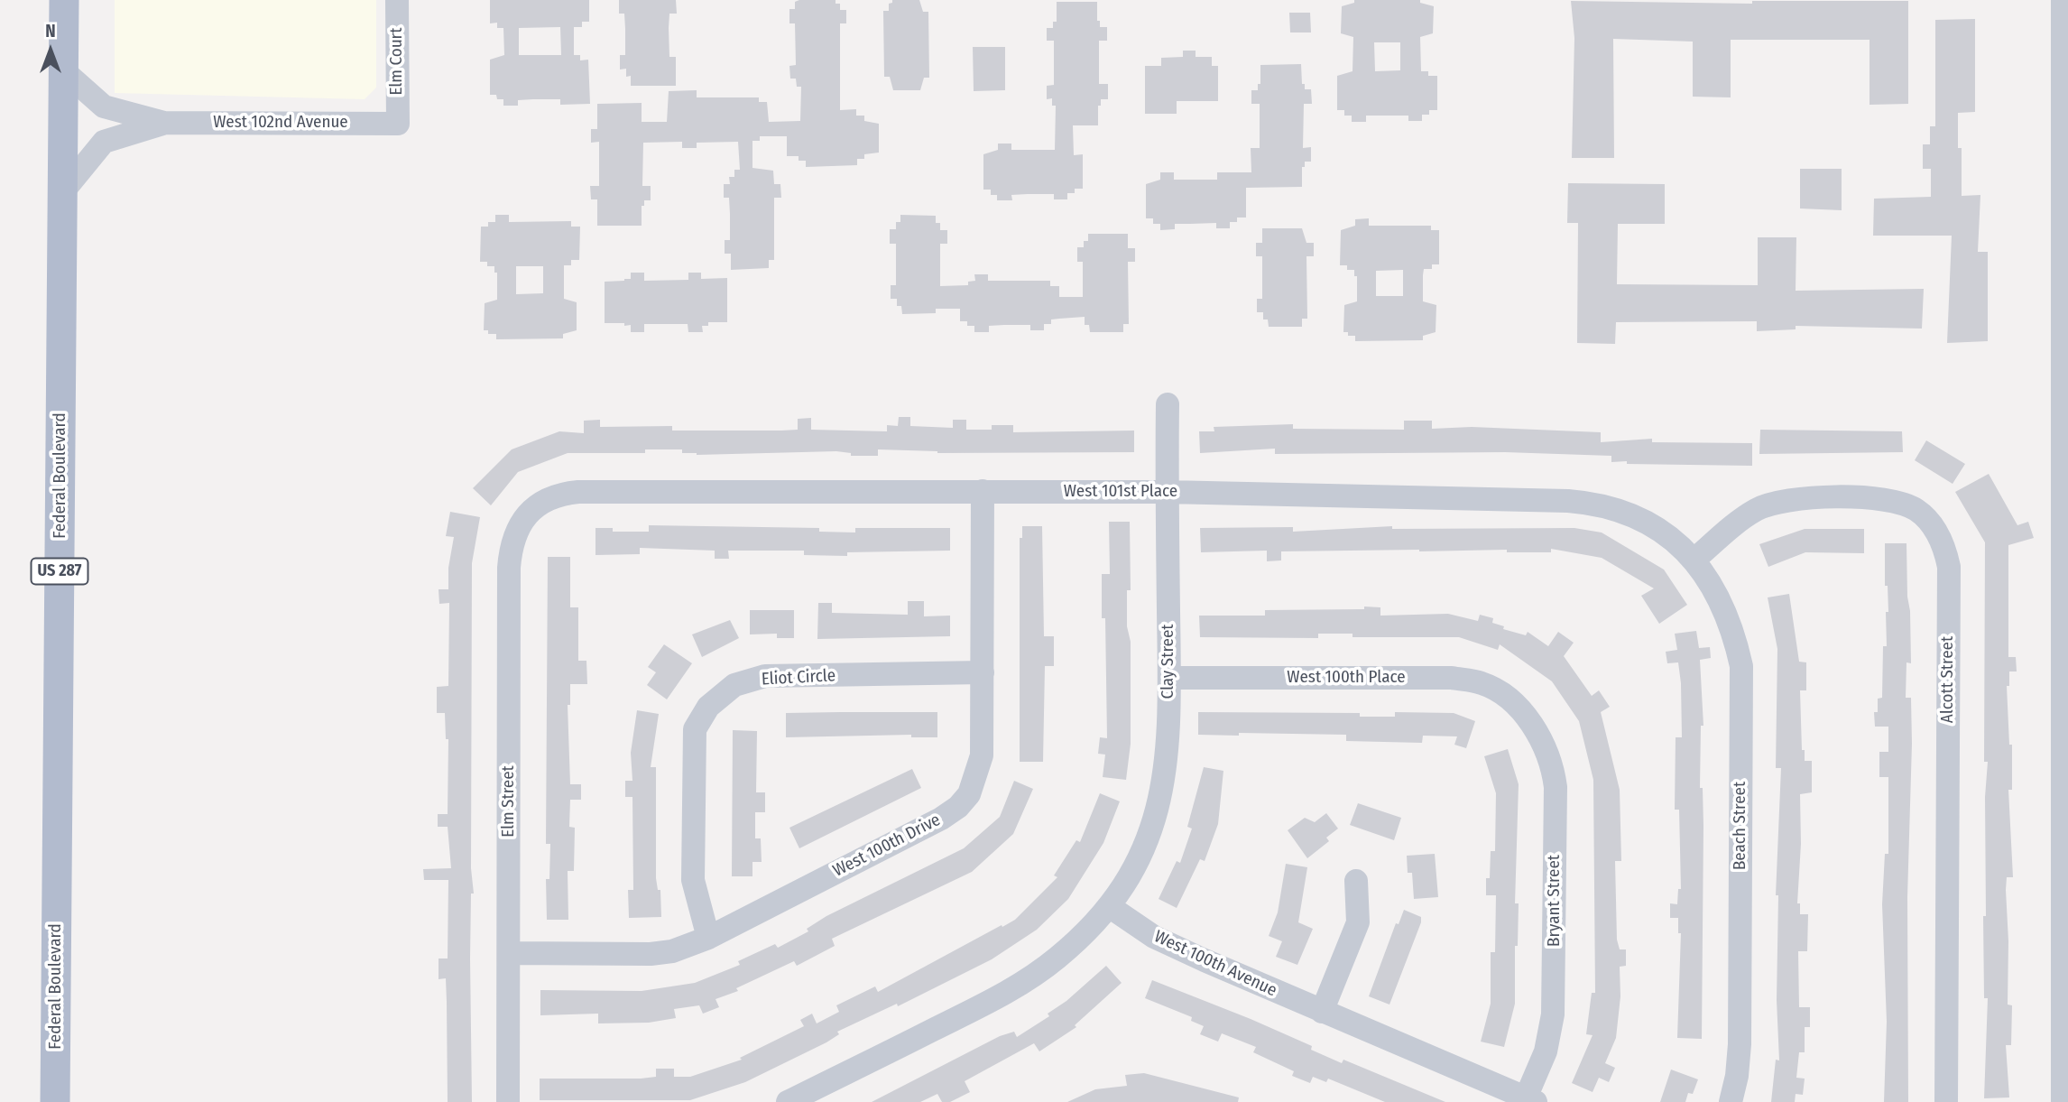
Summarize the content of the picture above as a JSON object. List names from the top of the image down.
{
  "streets": {
    "main road": ["Federal Boulevard", "US 287"],
    "street": [
      "Elm Court",
      "West 102nd Avenue",
      "West 101st Place",
      "Clay Street",
      "Eliot Circle",
      "West 100th Place",
      "Alcott Street",
      "Elm Street",
      "Beach Street",
      "West 100th Drive",
      "Bryant Street",
      "West 100th Avenue"
    ]
  },
  "crossings": [
    ["Elm Court", "West 102nd Avenue"],
    ["West 102nd Avenue", "Federal Boulevard"],
    ["West 101st Place", "Clay Street"],
    ["West 101st Place", "Alcott Street"],
    ["West 101st Place", "Elm Street"],
    ["West 101st Place", "Beach Street"],
    ["West 101st Place", "West 100th Drive"],
    ["Clay Street", "West 100th Place"],
    ["Clay Street", "West 100th Avenue"],
    ["Eliot Circle", "West 100th Drive"],
    ["West 100th Place", "Bryant Street"],
    ["Alcott Street", "Beach Street"],
    ["Elm Street", "West 100th Drive"],
    ["Bryant Street", "West 100th Avenue"]
  ],
  "north": "top"
}
